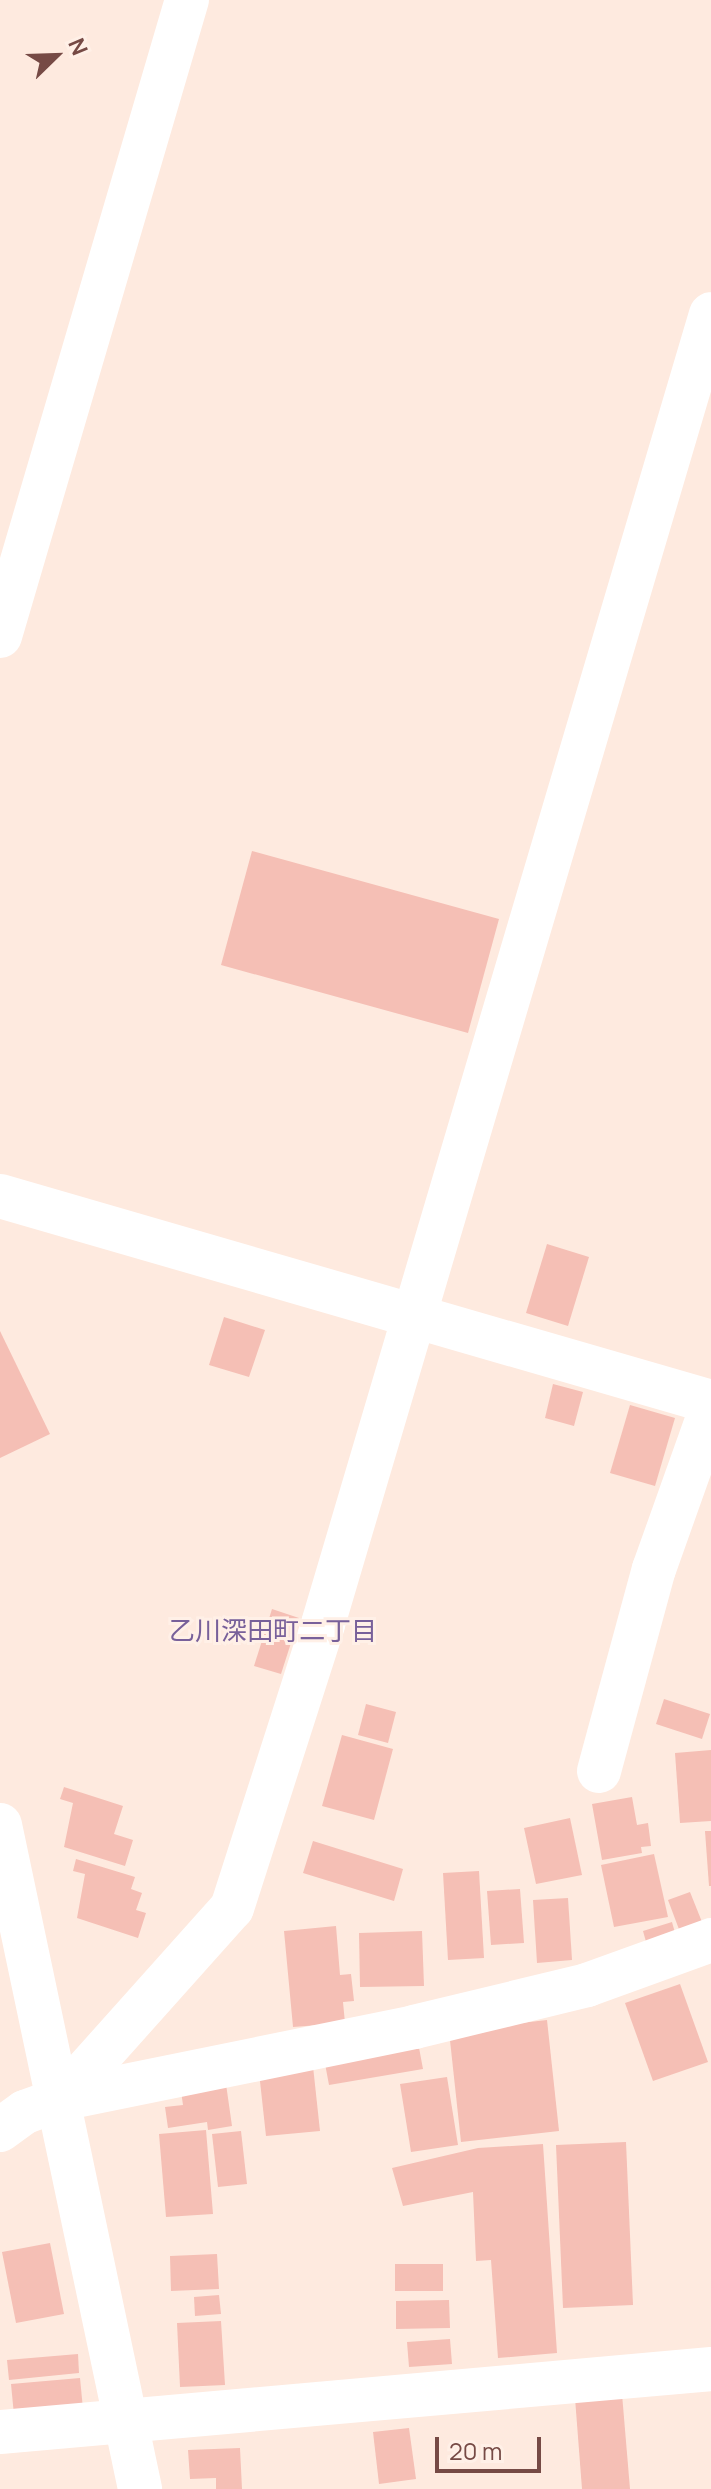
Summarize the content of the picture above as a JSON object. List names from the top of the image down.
{
  "districts": ["乙川深田町二丁目"],
  "scale_bar": "20 m",
  "north": "top right"
}
